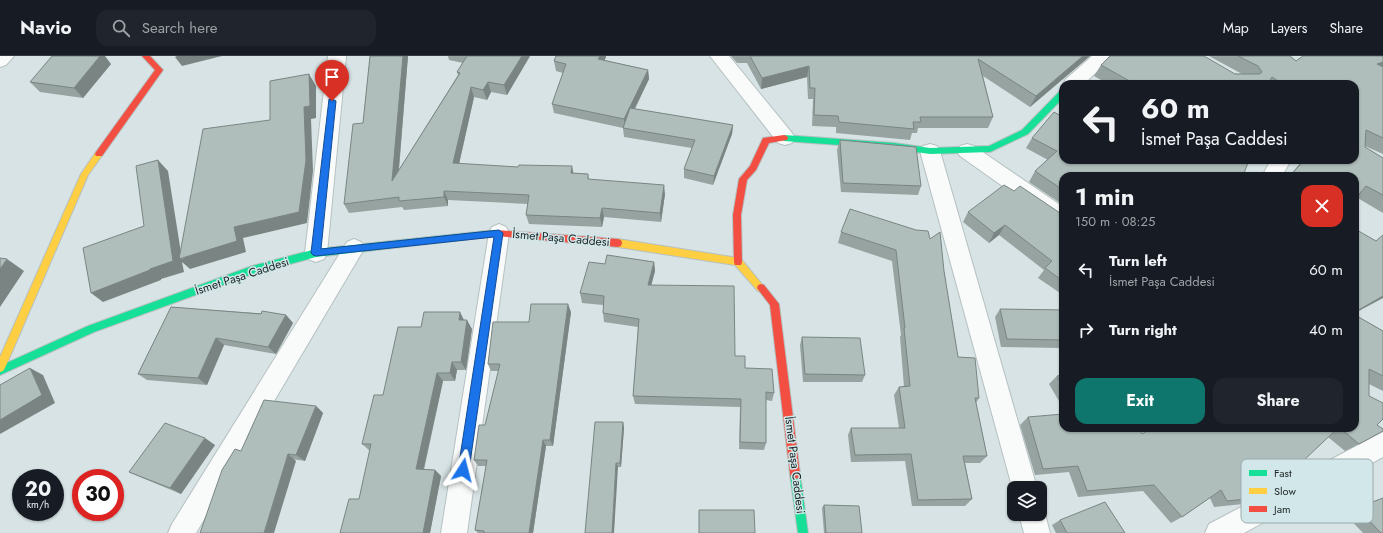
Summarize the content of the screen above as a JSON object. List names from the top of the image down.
{
  "streets": {
    "street": ["İsmet Paşa Caddesi"]
  },
  "legend": ["Fast", "Slow", "Jam"],
  "page": {
    "header": "Navio",
    "search": "Search here",
    "nav": ["Map", "Layers", "Share"],
    "turn": ["60 m", "İsmet Paşa Caddesi"],
    "heading": ["1 min", "150 m · 08:25"],
    "list": [
      {
        "name": "Turn left",
        "note": "İsmet Paşa Caddesi",
        "value": "60 m"
      },
      {
        "name": "Turn right",
        "value": "40 m"
      }
    ],
    "buttons": ["Exit", "Share"],
    "speed": "20 km/h",
    "limit": "30"
  }
}
